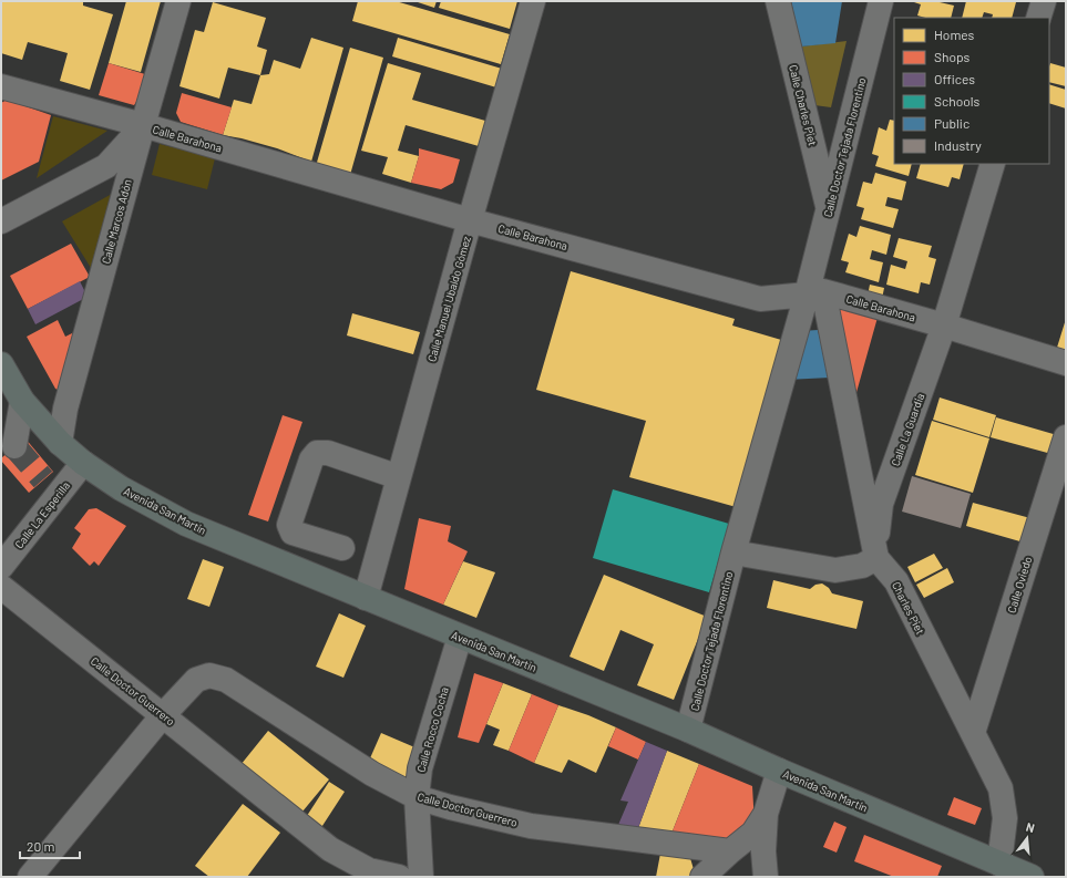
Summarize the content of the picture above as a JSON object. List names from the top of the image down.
{
  "streets": {
    "main road": ["Avenida San Martín"],
    "street": [
      "Calle Charles Piet",
      "Calle Barahona",
      "Calle Doctor Tejada Florentino",
      "Calle Marcos Adón",
      "Calle Manuel Ubaldo Gómez",
      "Calle La Guardia",
      "Calle La Esperilla",
      "Calle Oviedo",
      "Charles Piet",
      "Calle Doctor Guerrero",
      "Calle Rocco Cocha"
    ]
  },
  "crossings": [
    ["Calle Charles Piet", "Calle Doctor Tejada Florentino"],
    ["Calle Barahona", "Calle Doctor Tejada Florentino"],
    ["Calle Barahona", "Calle Marcos Adón"],
    ["Calle Barahona", "Calle Manuel Ubaldo Gómez"],
    ["Calle Barahona", "Calle La Guardia"],
    ["Calle Barahona", "Charles Piet"],
    ["Calle Doctor Tejada Florentino", "Avenida San Martín"],
    ["Calle Doctor Tejada Florentino", "Charles Piet"],
    ["Calle Marcos Adón", "Avenida San Martín"],
    ["Calle Manuel Ubaldo Gómez", "Avenida San Martín"],
    ["Calle La Guardia", "Charles Piet"],
    ["Avenida San Martín", "Calle La Esperilla"],
    ["Avenida San Martín", "Charles Piet"],
    ["Avenida San Martín", "Calle Rocco Cocha"],
    ["Calle Oviedo", "Charles Piet"],
    ["Calle Doctor Guerrero", "Calle Rocco Cocha"]
  ],
  "legend": [
    "Homes",
    "Shops",
    "Offices",
    "Schools",
    "Public",
    "Industry"
  ],
  "scale_bar": "20 m",
  "north": "top"
}
